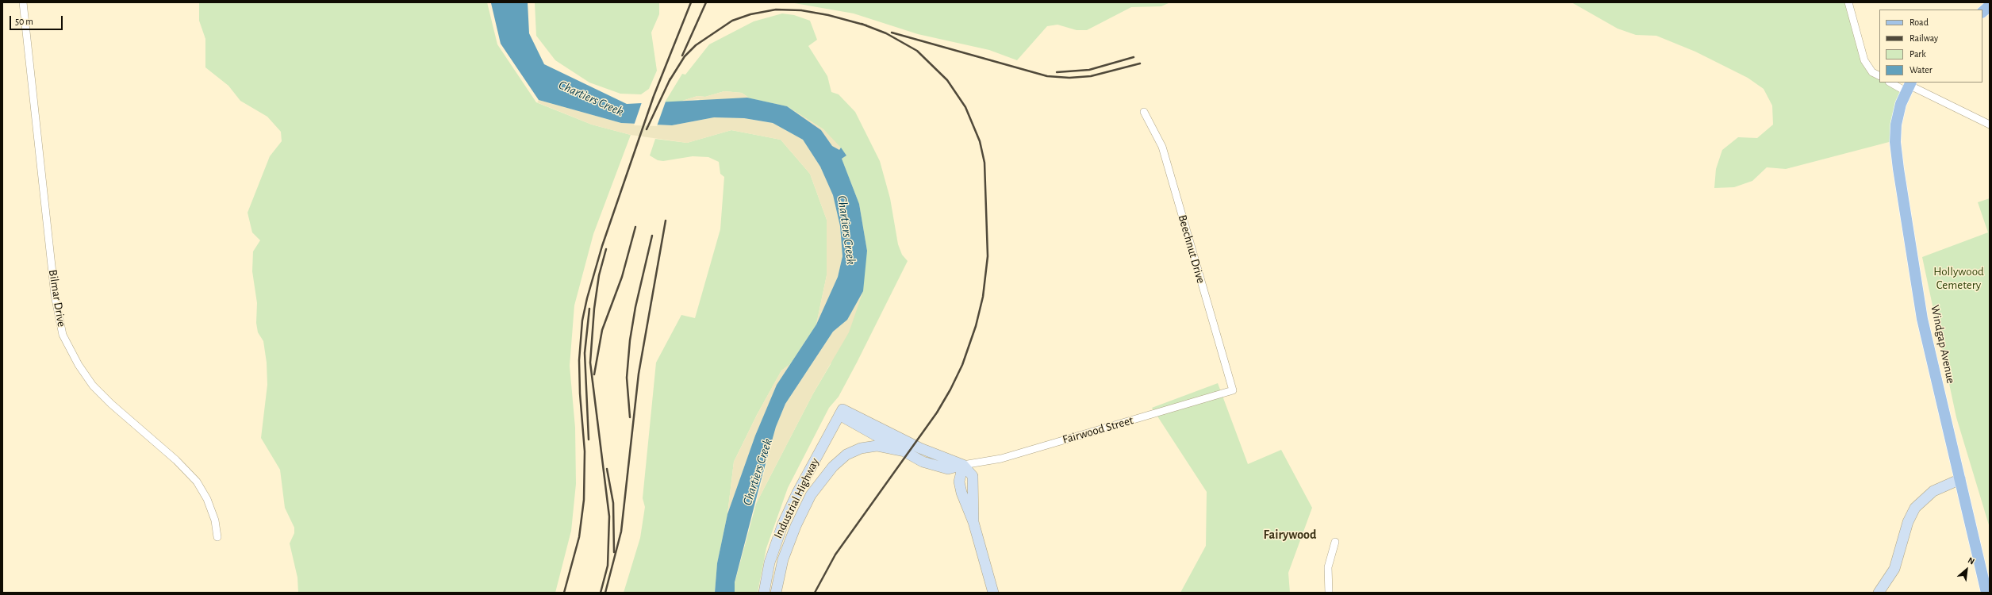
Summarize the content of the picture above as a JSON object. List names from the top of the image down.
{
  "streets": {
    "main road": ["Windgap Avenue"],
    "street": [
      "Beechnut Drive",
      "Bilmar Drive",
      "Fairwood Street",
      "Industrial Highway"
    ]
  },
  "crossings": [
    ["Beechnut Drive", "Fairwood Street"],
    ["Fairwood Street", "Industrial Highway"]
  ],
  "districts": ["Fairywood"],
  "water": ["Chartiers Creek"],
  "parks": ["Hollywood Cemetery"],
  "legend": [
    "Road",
    "Railway",
    "Park",
    "Water"
  ],
  "scale_bar": "50 m",
  "north": "top right"
}
